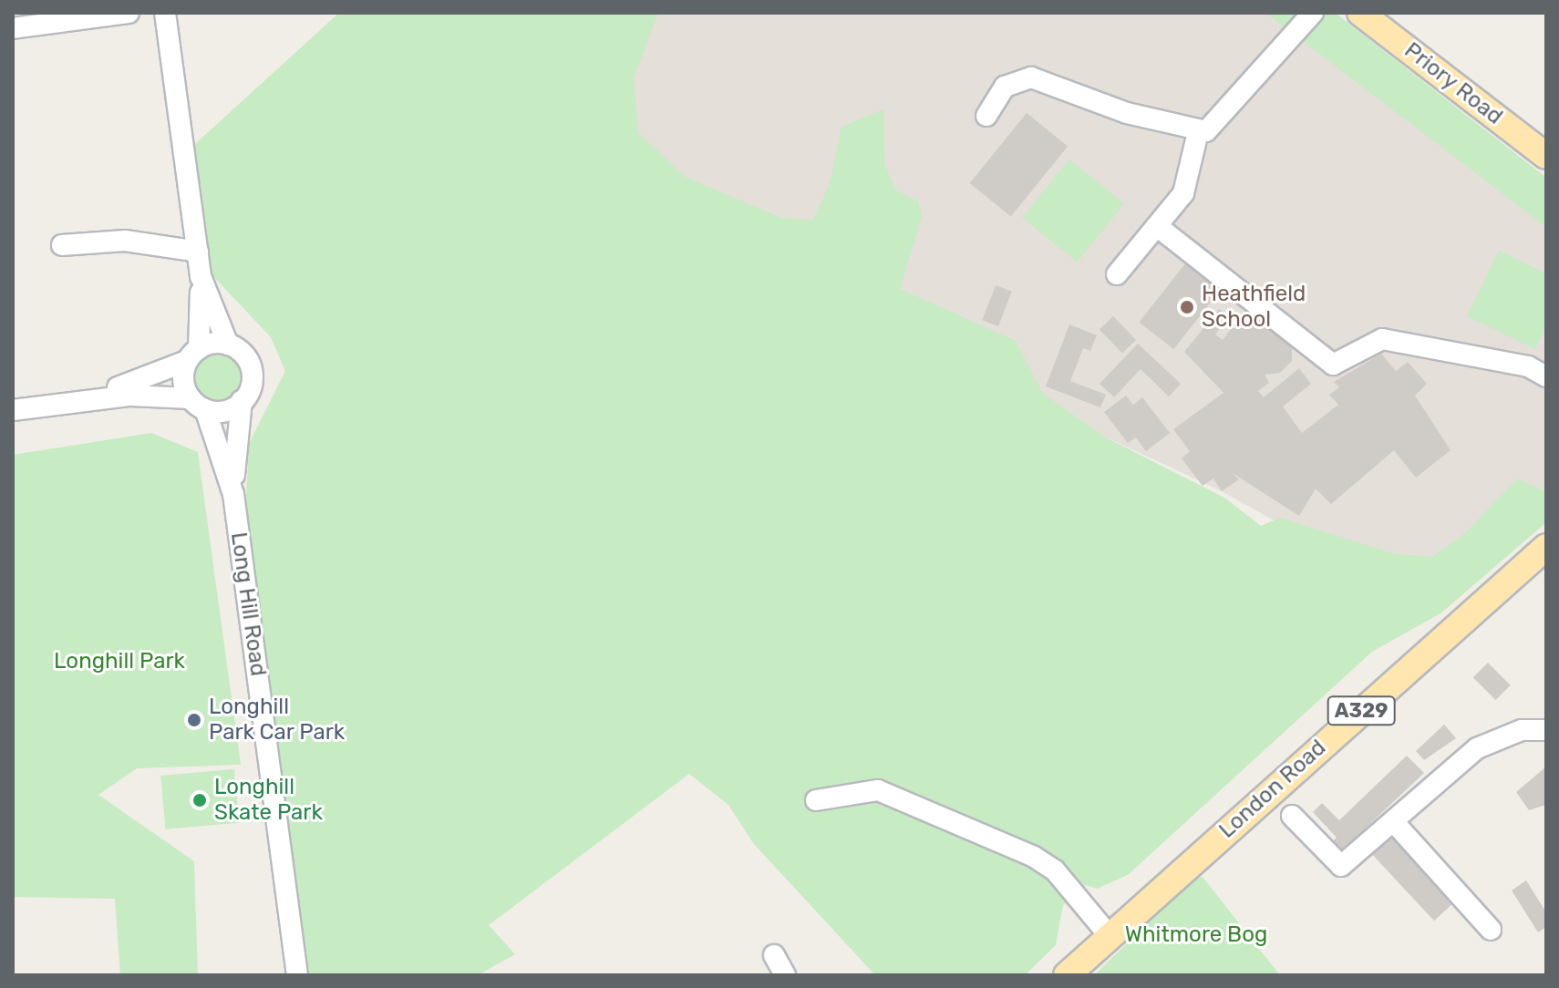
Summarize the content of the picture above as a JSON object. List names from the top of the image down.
{
  "streets": {
    "main road": ["Priory Road", "A329", "London Road"],
    "street": ["Long Hill Road"]
  },
  "parks": ["Longhill Park", "Whitmore Bog"],
  "places": ["Heathfield School", "Longhill Park Car Park", "Longhill Skate Park"]
}
